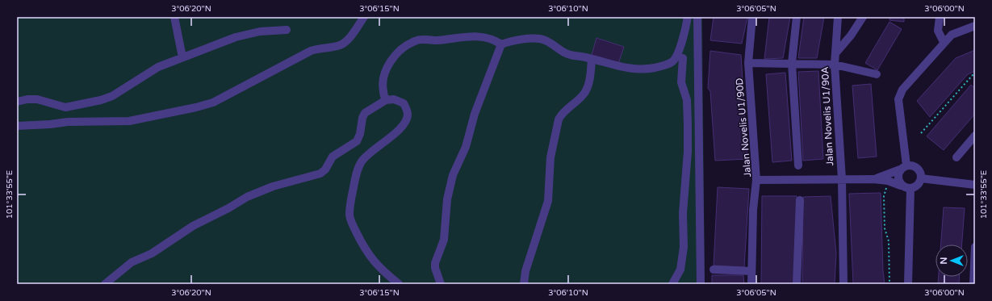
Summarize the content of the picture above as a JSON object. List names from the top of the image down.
{
  "streets": {
    "street": ["Jalan Novelis U1/90A", "Jalan Novelis U1/90D"]
  },
  "crossings": [
    ["Jalan Novelis U1/90A", "Jalan Novelis U1/90D"]
  ],
  "north": "left",
  "coordinates": [
    "3°06'20\"N",
    "3°06'15\"N",
    "3°06'10\"N",
    "3°06'05\"N",
    "3°06'00\"N",
    "101°33'55\"E"
  ]
}
